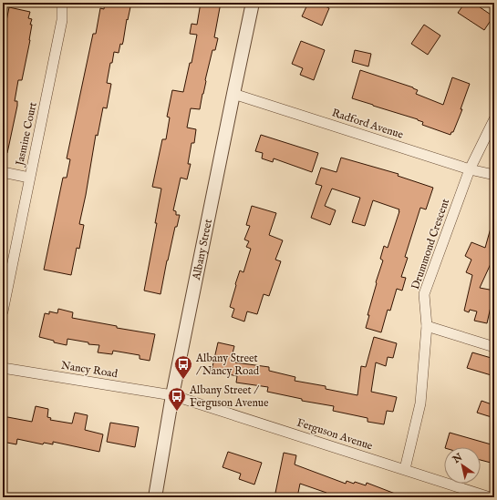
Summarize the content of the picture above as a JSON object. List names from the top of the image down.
{
  "streets": {
    "street": [
      "Radford Avenue",
      "Jasmine Court",
      "Drummond Crescent",
      "Albany Street",
      "Nancy Road",
      "Ferguson Avenue"
    ]
  },
  "crossings": [
    ["Radford Avenue", "Drummond Crescent"],
    ["Radford Avenue", "Albany Street"],
    ["Drummond Crescent", "Ferguson Avenue"],
    ["Albany Street", "Nancy Road"],
    ["Albany Street", "Ferguson Avenue"],
    ["Nancy Road", "Ferguson Avenue"]
  ],
  "places": {
    "bus stop": ["Albany Street / Nancy Road", "Albany Street / Ferguson Avenue"]
  },
  "north": "top left"
}
